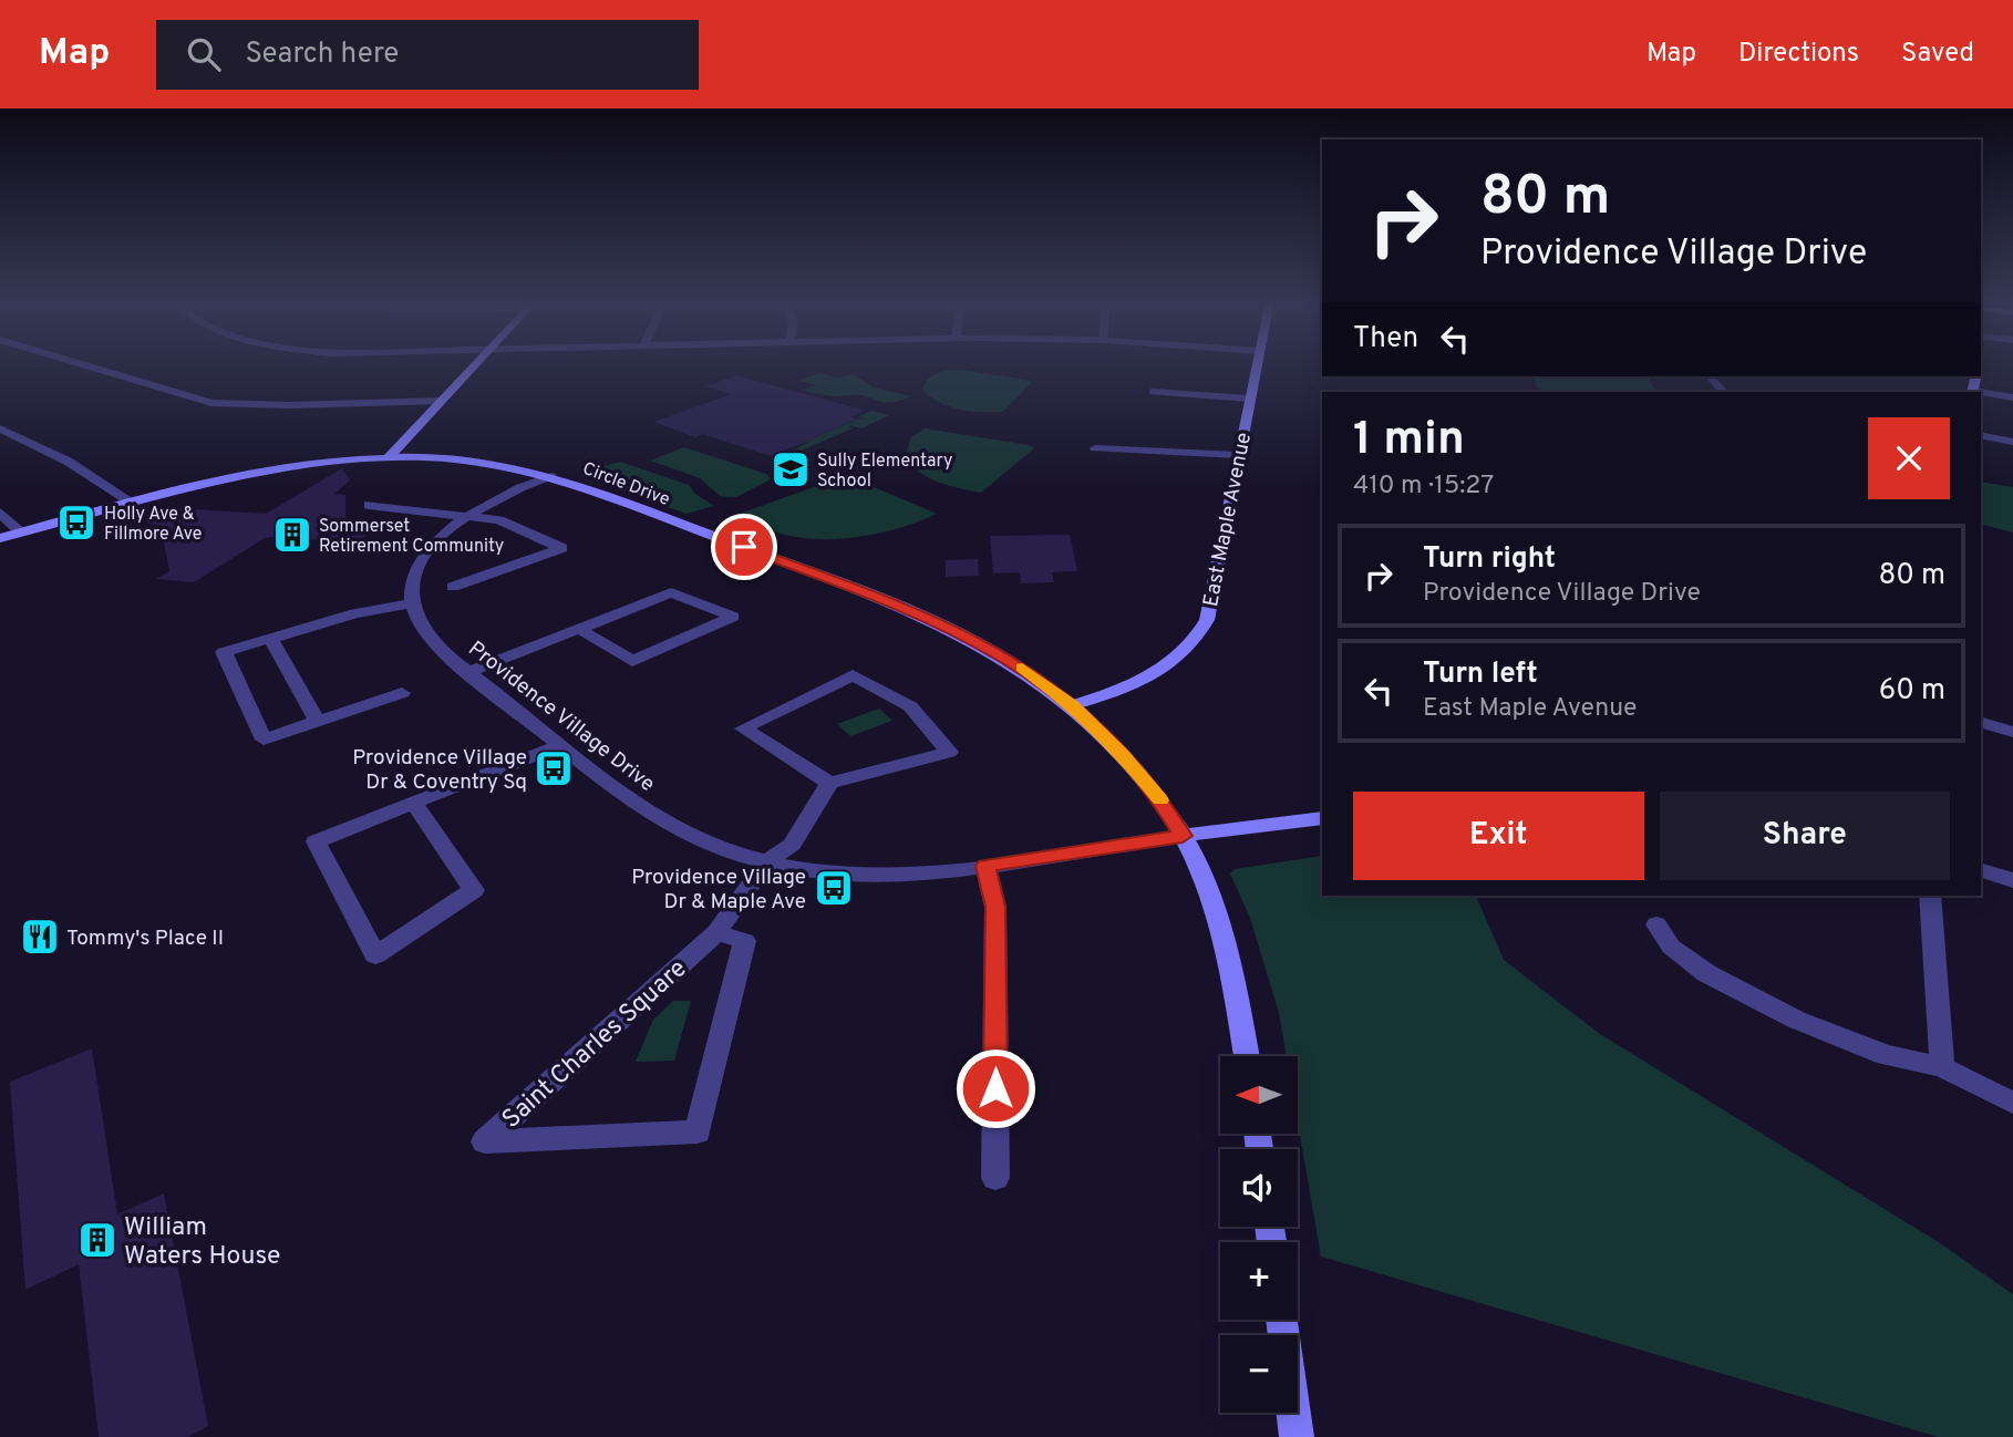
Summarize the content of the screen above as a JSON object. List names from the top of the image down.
{
  "streets": {
    "street": [
      "Circle Drive",
      "East Maple Avenue",
      "Providence Village Drive",
      "Saint Charles Square"
    ]
  },
  "crossings": [
    ["Circle Drive", "East Maple Avenue"],
    ["Providence Village Drive", "Saint Charles Square"]
  ],
  "places": {
    "school or university": ["Sully Elementary School"],
    "bus stop": ["Holly Ave & Fillmore Ave", "Providence Village Dr & Coventry Sq", "Providence Village Dr & Maple Ave"],
    "building": ["Sommerset Retirement Community", "William Waters House"],
    "restaurant": ["Tommy's Place II"]
  },
  "north": "left",
  "page": {
    "header": "Map",
    "search": "Search here",
    "nav": ["Map", "Directions", "Saved"],
    "turn": ["80 m", "Providence Village Drive"],
    "then": "Then",
    "heading": ["1 min", "410 m · 15:27"],
    "list": [
      {
        "name": "Turn right",
        "note": "Providence Village Drive",
        "value": "80 m"
      },
      {
        "name": "Turn left",
        "note": "East Maple Avenue",
        "value": "60 m"
      }
    ],
    "buttons": ["Exit", "Share"],
    "map_buttons": ["+", "−"]
  }
}
